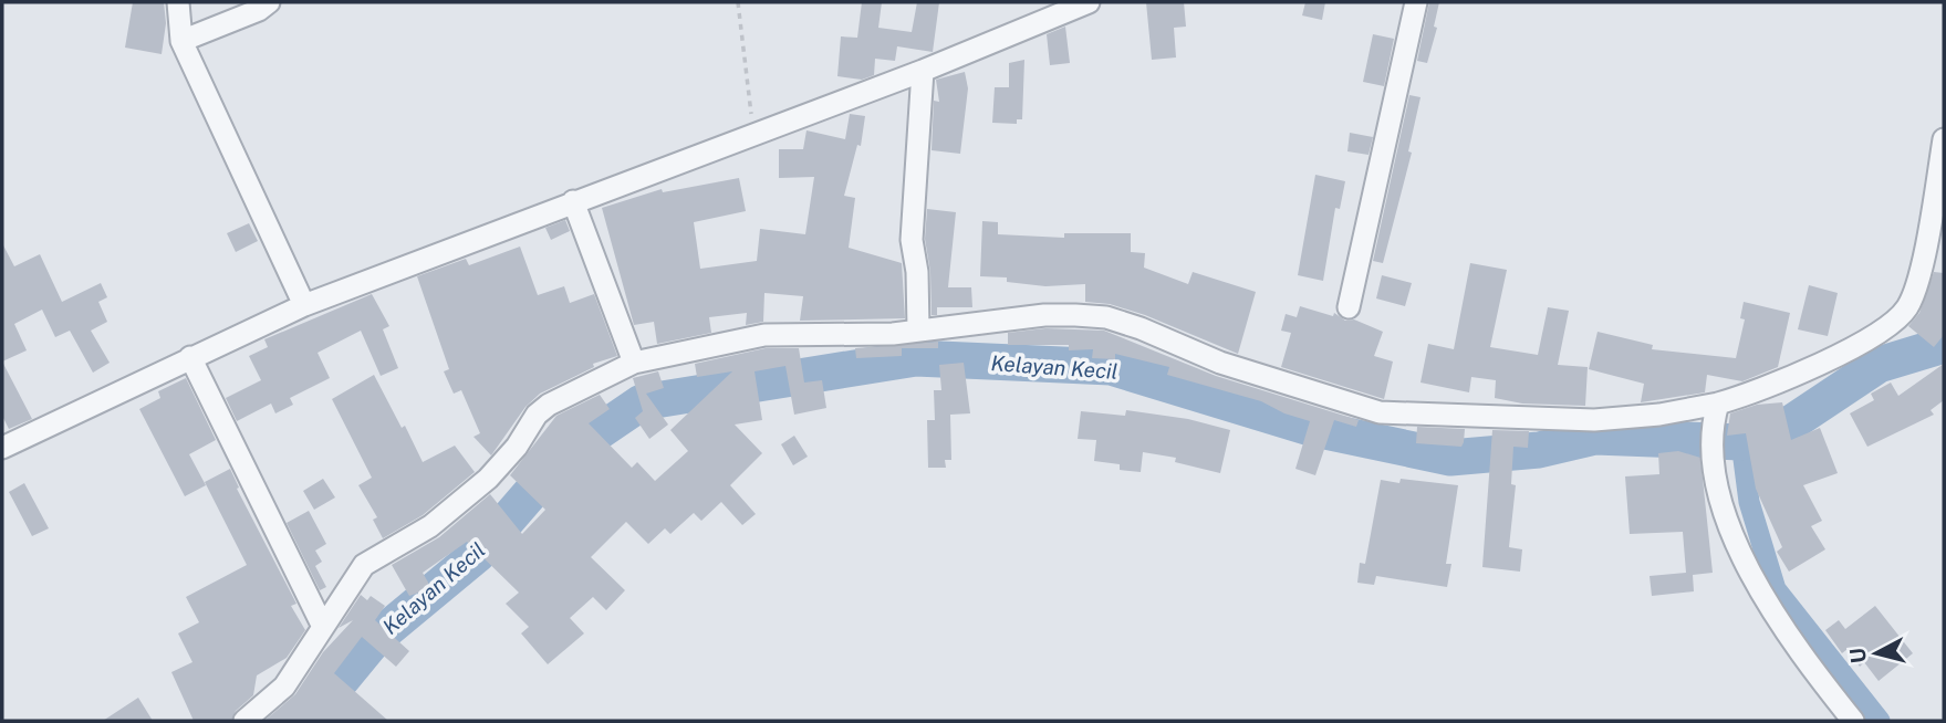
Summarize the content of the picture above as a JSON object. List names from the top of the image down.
{
  "water": ["Kelayan Kecil"],
  "north": "left"
}
